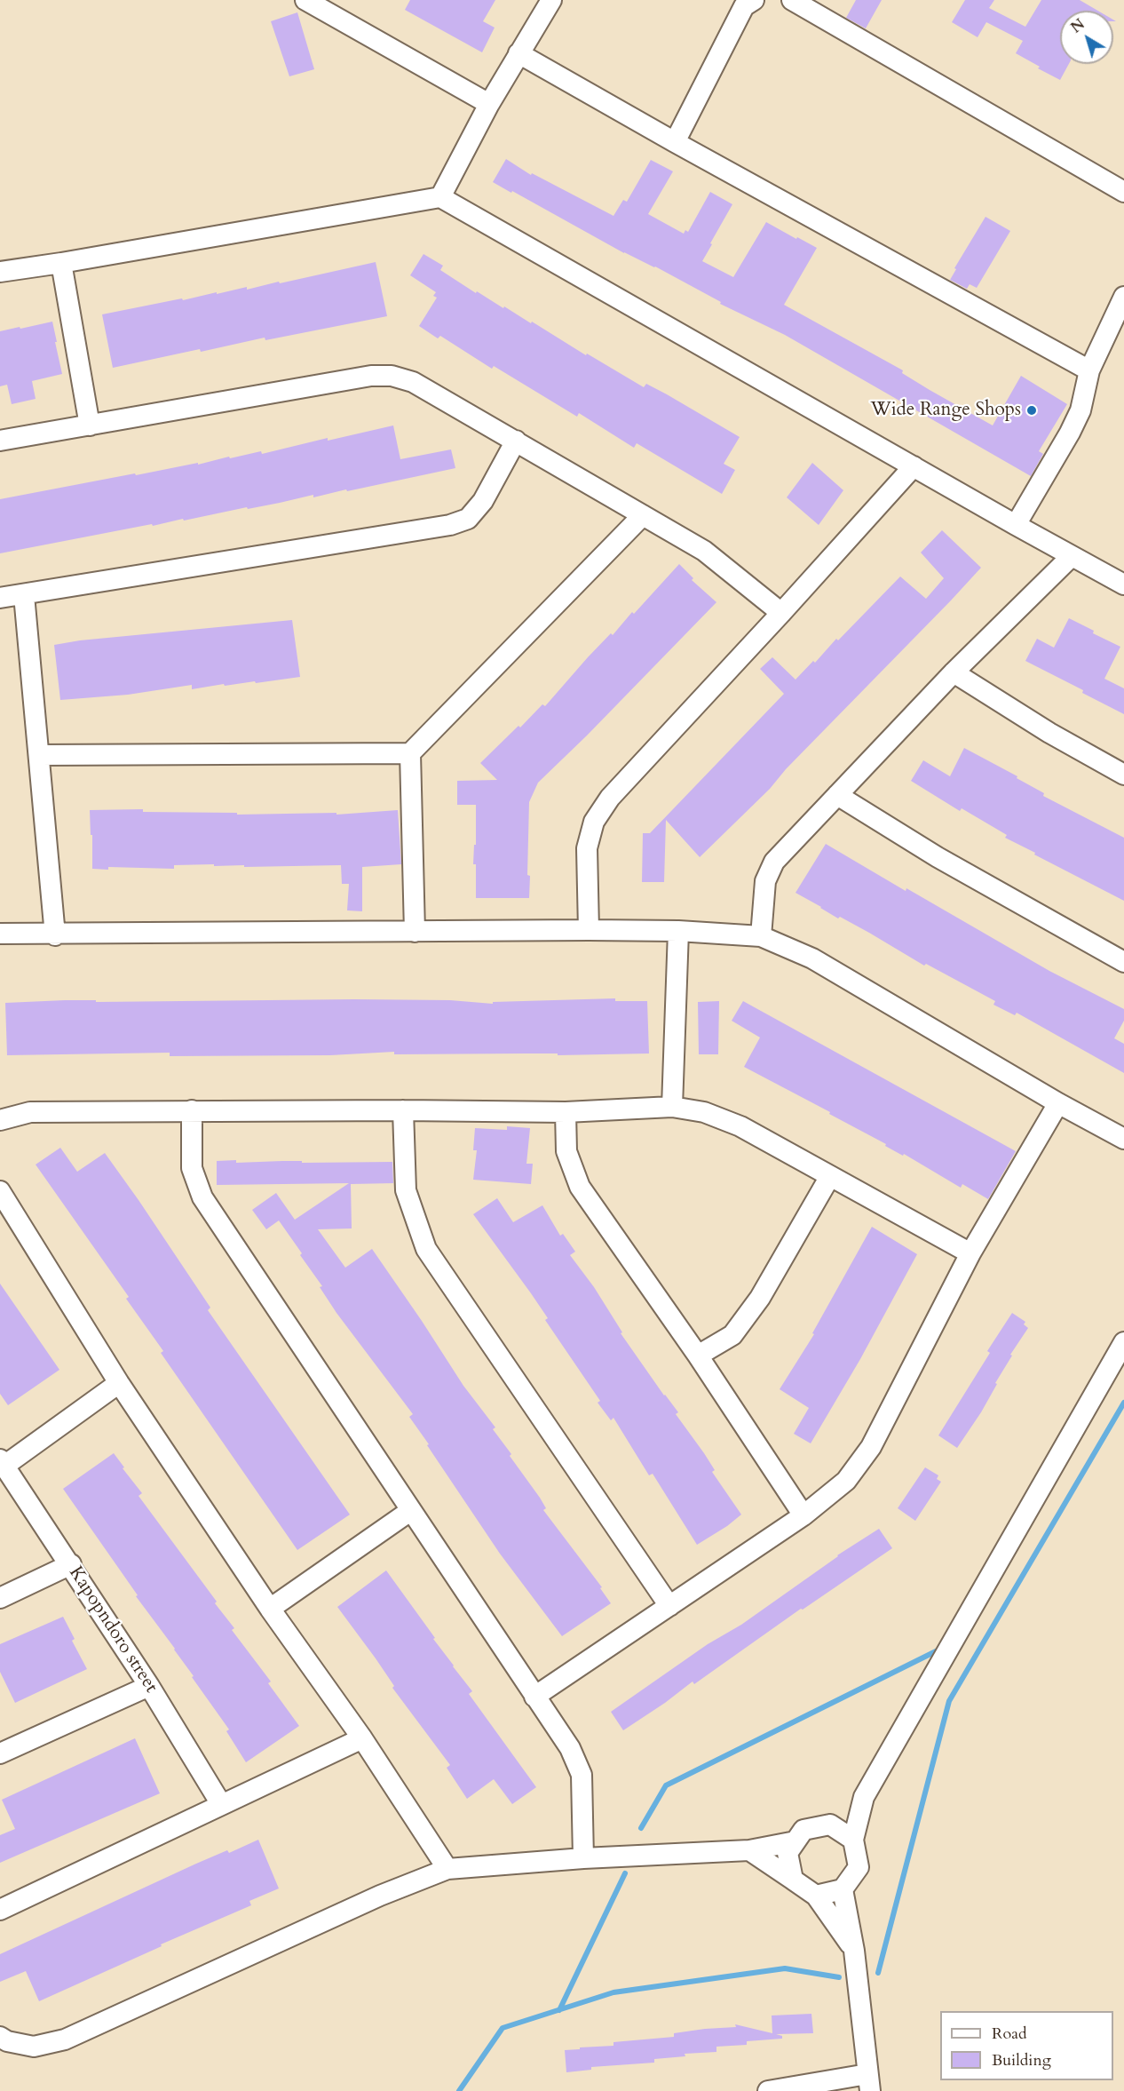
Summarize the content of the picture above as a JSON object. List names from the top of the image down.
{
  "streets": {
    "street": ["Kapopndoro street"]
  },
  "places": ["Wide Range Shops"],
  "legend": ["Road", "Building"],
  "north": "top left"
}
